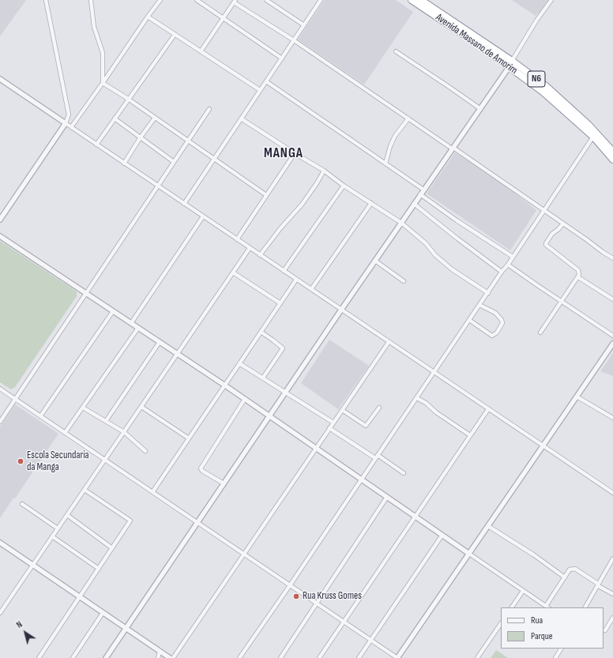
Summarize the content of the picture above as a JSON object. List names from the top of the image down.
{
  "streets": {
    "highway": ["Avenida Massano de Amorim", "N6"]
  },
  "crossings": [
    ["Avenida Massano de Amorim", "N6"]
  ],
  "districts": ["MANGA"],
  "places": ["Escola Secundaria da Manga", "Rua Kruss Gomes"],
  "legend": ["Rua", "Parque"],
  "north": "top left"
}
